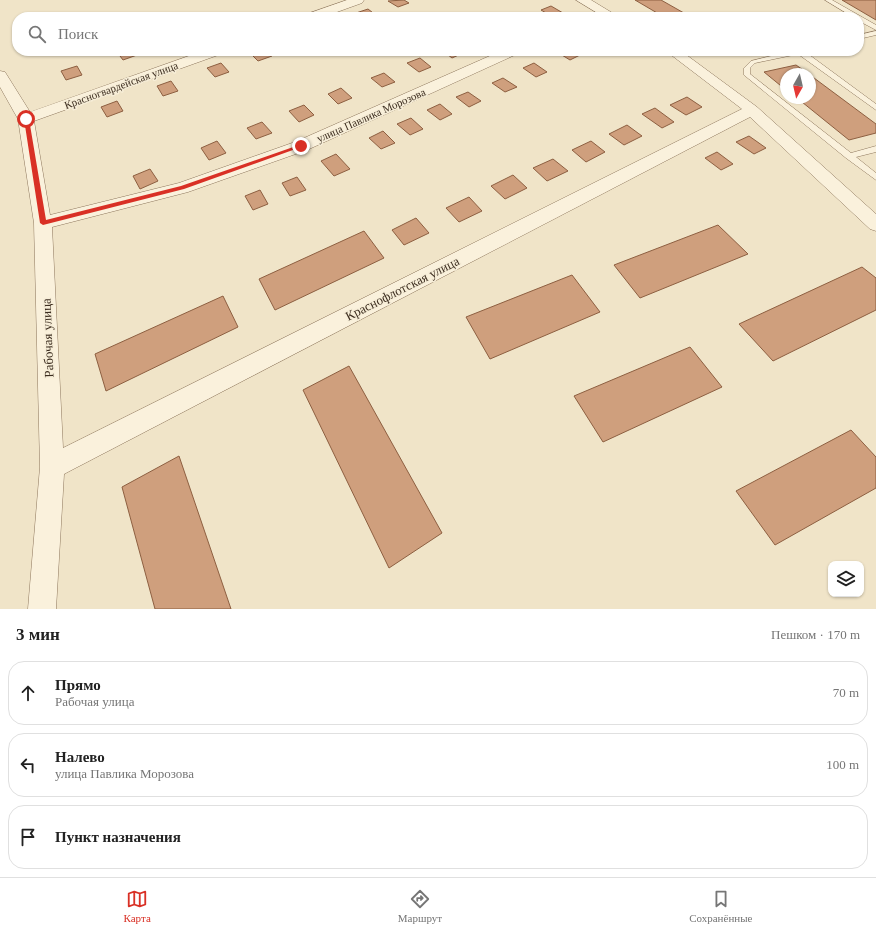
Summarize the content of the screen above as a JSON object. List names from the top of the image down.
{
  "streets": {
    "street": [
      "Красногвардейская улица",
      "улица Павлика Морозова",
      "Краснофлотская улица",
      "Рабочая улица"
    ]
  },
  "crossings": [
    ["Красногвардейская улица", "Рабочая улица"],
    ["улица Павлика Морозова", "Рабочая улица"],
    ["Краснофлотская улица", "Рабочая улица"]
  ],
  "north": "bottom",
  "page": {
    "search": "Поиск",
    "heading": ["3 мин", "Пешком · 170 m"],
    "list": [
      ["Прямо", "Рабочая улица", "70 m"],
      ["Налево", "улица Павлика Морозова", "100 m"],
      "Пункт назначения"
    ],
    "nav": ["Карта", "Маршрут", "Сохранённые"]
  }
}
